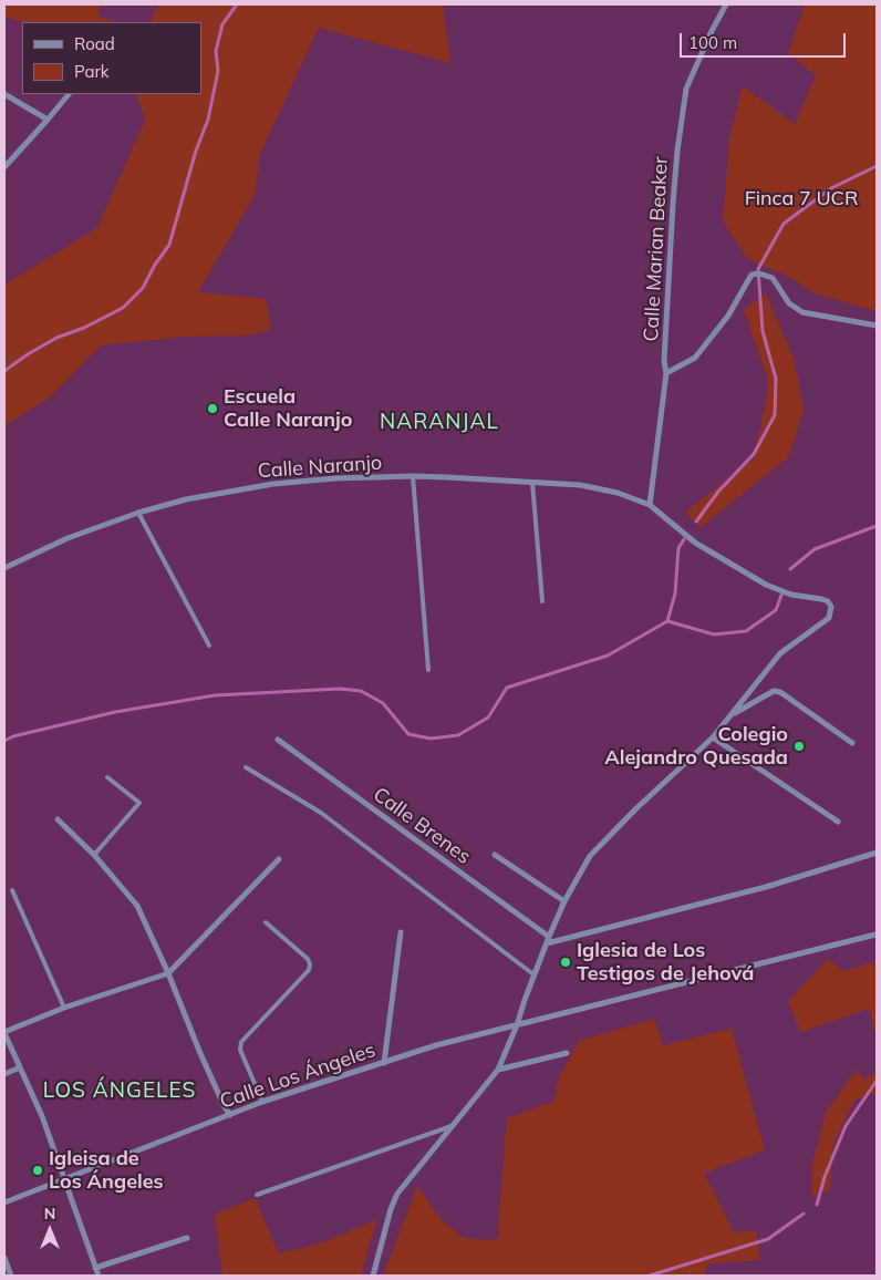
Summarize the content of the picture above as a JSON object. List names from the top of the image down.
{
  "streets": {
    "street": [
      "Calle Marian Beaker",
      "Calle Naranjo",
      "Calle Brenes",
      "Calle Los Ángeles"
    ]
  },
  "crossings": [
    ["Calle Marian Beaker", "Calle Naranjo"]
  ],
  "districts": ["NARANJAL", "LOS ÁNGELES"],
  "parks": ["Finca 7 UCR"],
  "places": [
    "Escuela Calle Naranjo",
    "Colegio Alejandro Quesada",
    "Iglesia de Los Testigos de Jehová",
    "Igleisa de Los Ángeles"
  ],
  "legend": ["Road", "Park"],
  "scale_bar": "100 m",
  "north": "top"
}
